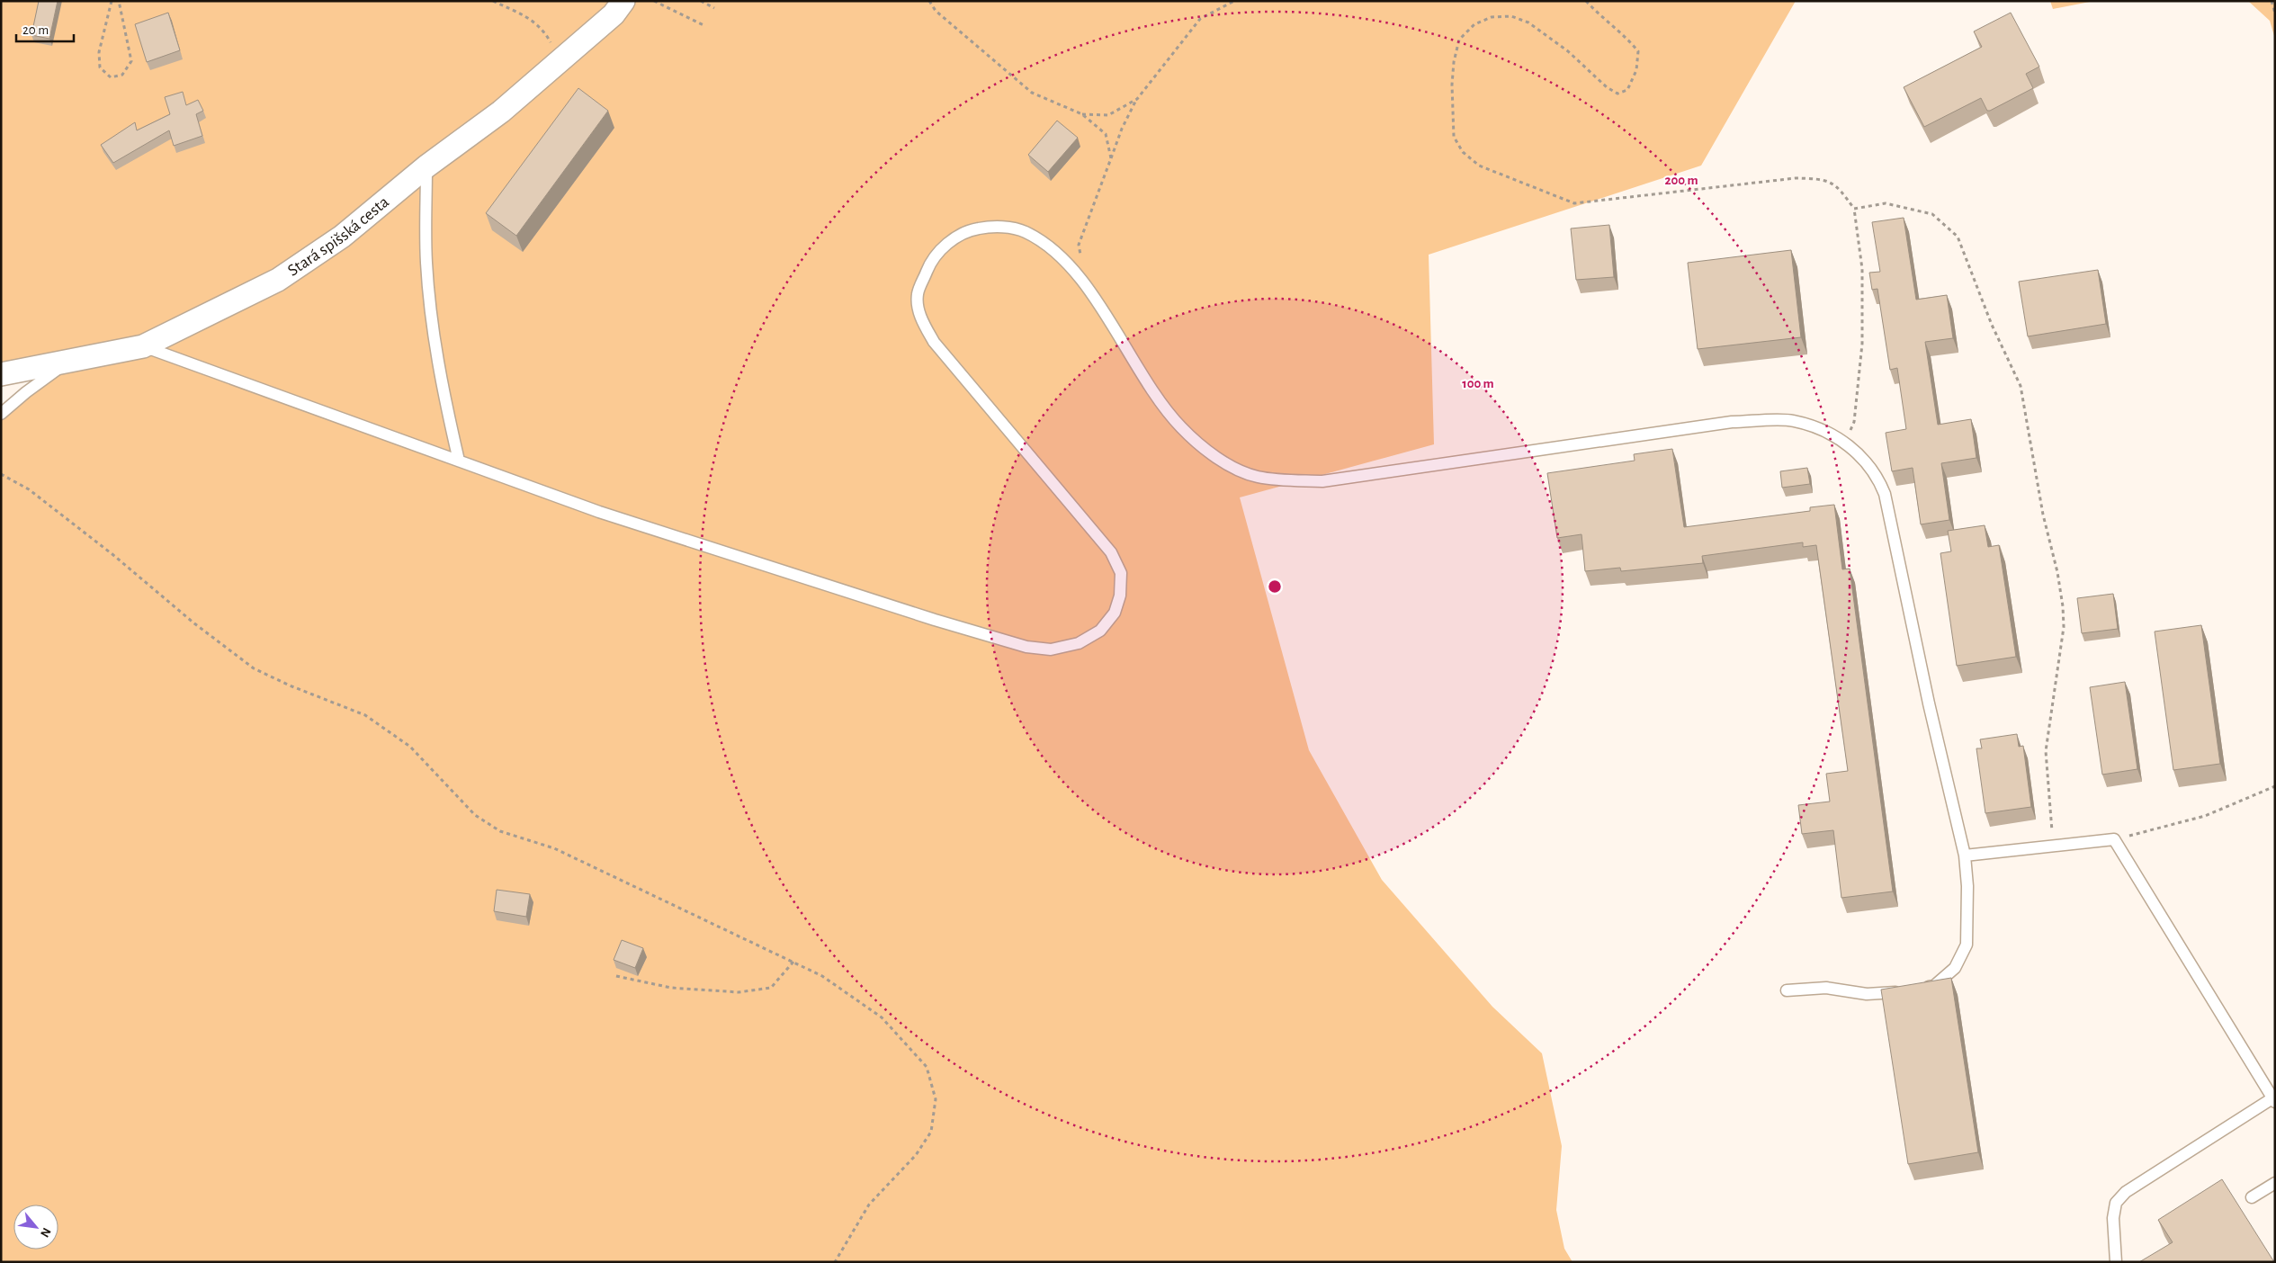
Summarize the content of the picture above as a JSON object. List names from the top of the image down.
{
  "streets": {
    "street": ["Stará spišská cesta"]
  },
  "scale_bar": "20 m",
  "north": "bottom right",
  "rings": ["200 m", "100 m"]
}
